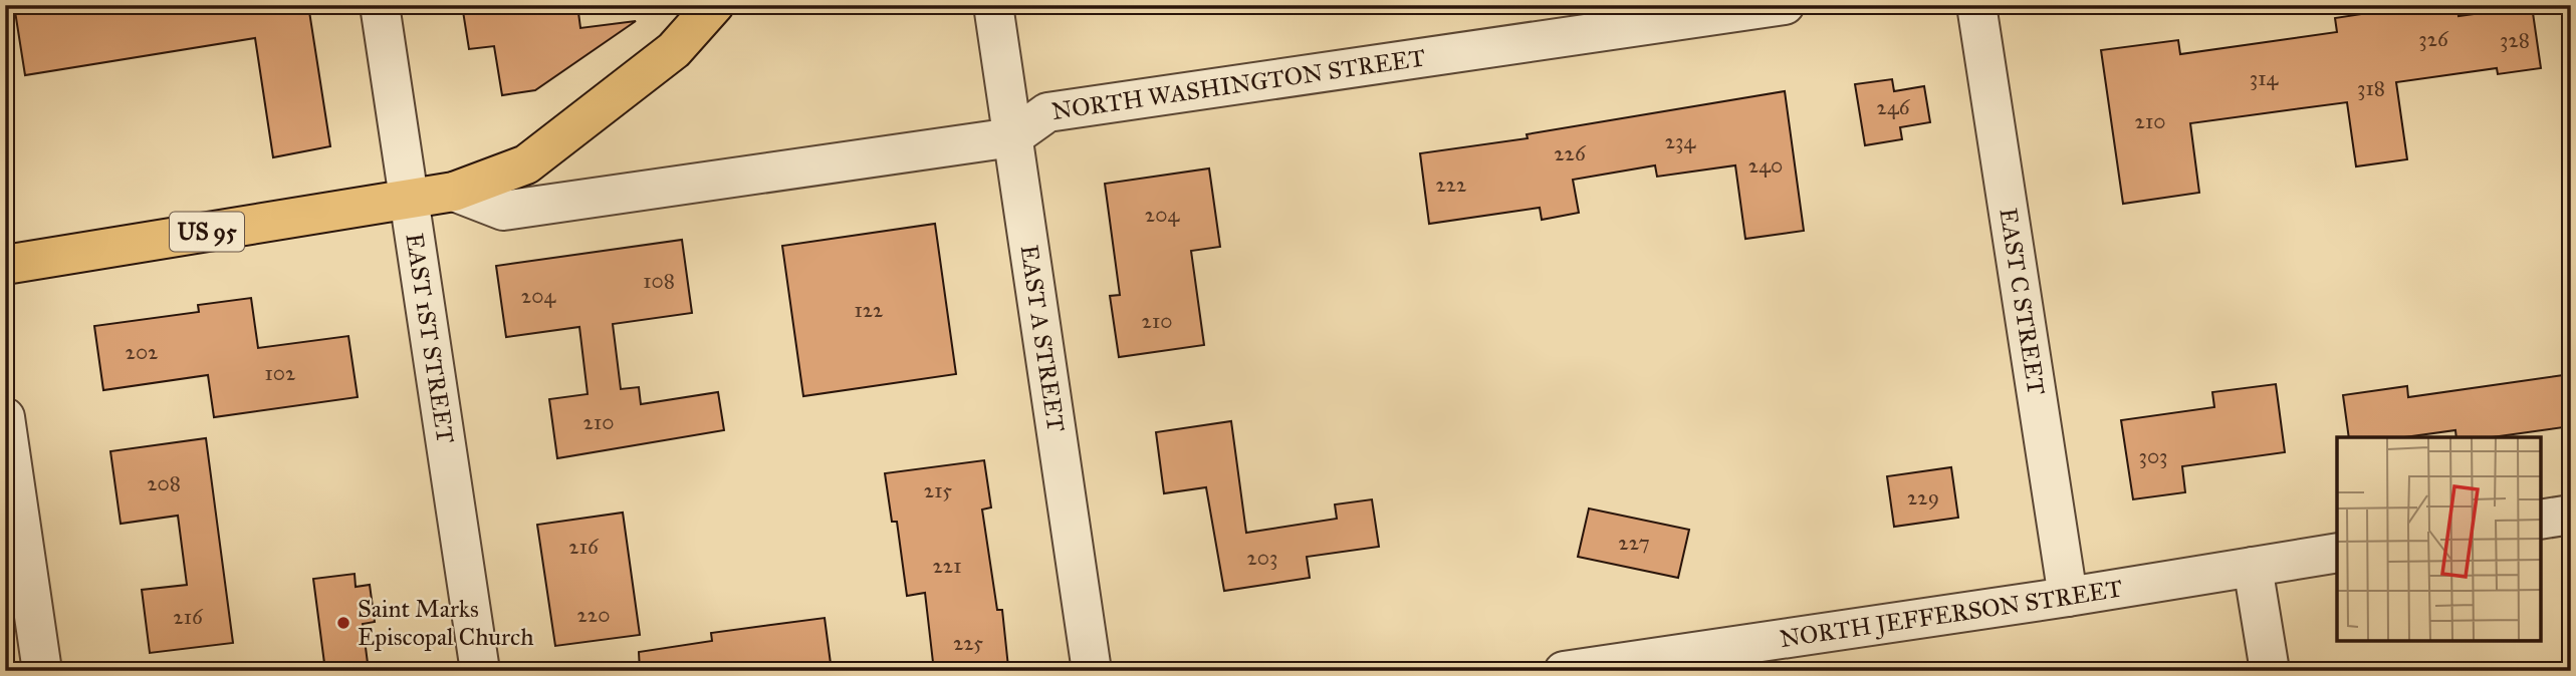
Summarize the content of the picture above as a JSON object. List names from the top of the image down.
{
  "streets": {
    "highway": ["US 95"],
    "street": [
      "NORTH WASHINGTON STREET",
      "EAST C STREET",
      "EAST 1ST STREET",
      "EAST A STREET",
      "NORTH JEFFERSON STREET"
    ]
  },
  "crossings": [
    ["NORTH WASHINGTON STREET", "US 95"],
    ["NORTH WASHINGTON STREET", "EAST A STREET"],
    ["US 95", "EAST 1ST STREET"],
    ["EAST C STREET", "NORTH JEFFERSON STREET"]
  ],
  "places": ["Saint Marks Episcopal Church"],
  "house_numbers": [
    "326",
    "328",
    "314",
    "318",
    "246",
    "210",
    "234",
    "226",
    "240",
    "222",
    "204",
    "108",
    "204",
    "122",
    "210",
    "202",
    "102",
    "210",
    "303",
    "208",
    "215",
    "229",
    "227",
    "216",
    "203",
    "221",
    "220",
    "216",
    "225"
  ]
}
